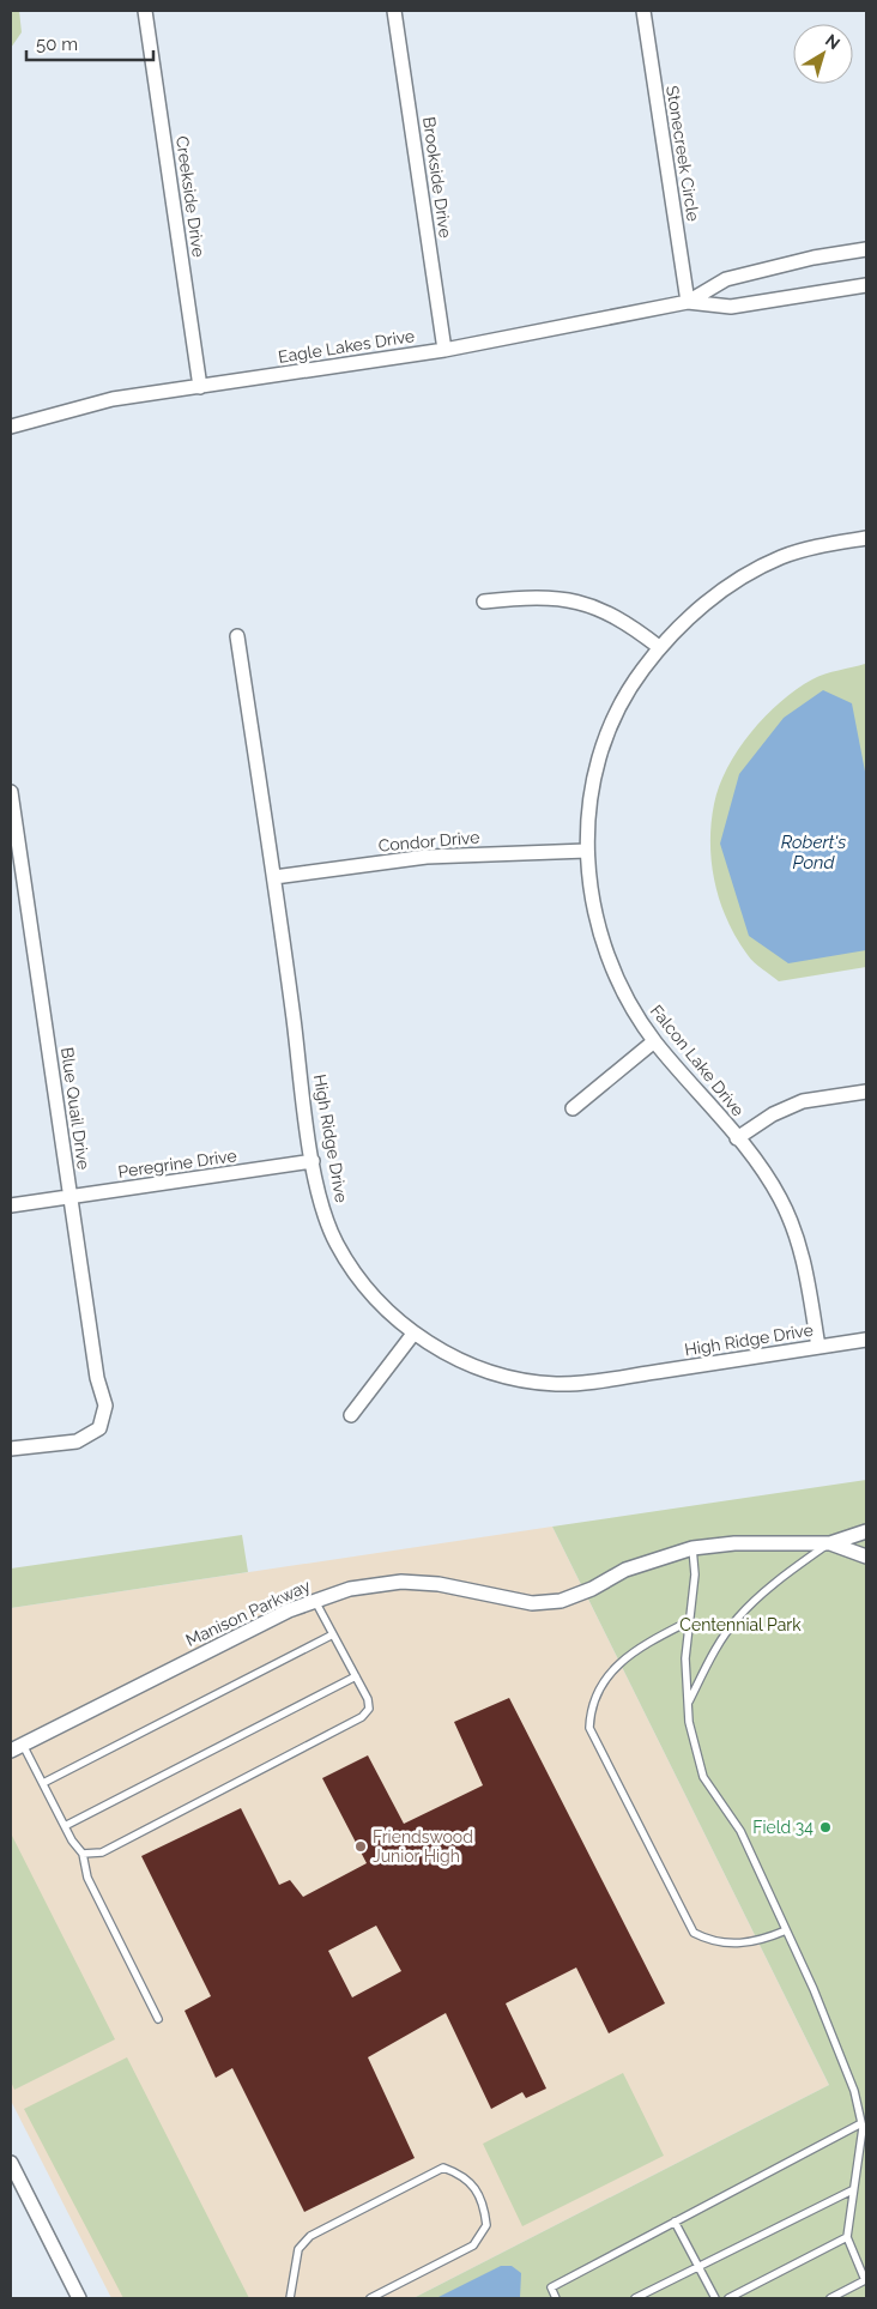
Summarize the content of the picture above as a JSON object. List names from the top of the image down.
{
  "streets": {
    "street": [
      "Stonecreek Circle",
      "Brookside Drive",
      "Creekside Drive",
      "Eagle Lakes Drive",
      "Condor Drive",
      "Falcon Lake Drive",
      "Blue Quail Drive",
      "High Ridge Drive",
      "Peregrine Drive",
      "Manison Parkway"
    ]
  },
  "crossings": [
    ["Stonecreek Circle", "Eagle Lakes Drive"],
    ["Brookside Drive", "Eagle Lakes Drive"],
    ["Creekside Drive", "Eagle Lakes Drive"],
    ["Condor Drive", "Falcon Lake Drive"],
    ["Condor Drive", "High Ridge Drive"],
    ["Falcon Lake Drive", "High Ridge Drive"],
    ["Blue Quail Drive", "Peregrine Drive"],
    ["High Ridge Drive", "Peregrine Drive"]
  ],
  "water": ["Robert's Pond"],
  "parks": ["Centennial Park"],
  "places": ["Field 34", "Friendswood Junior High"],
  "scale_bar": "50 m",
  "north": "top right"
}
